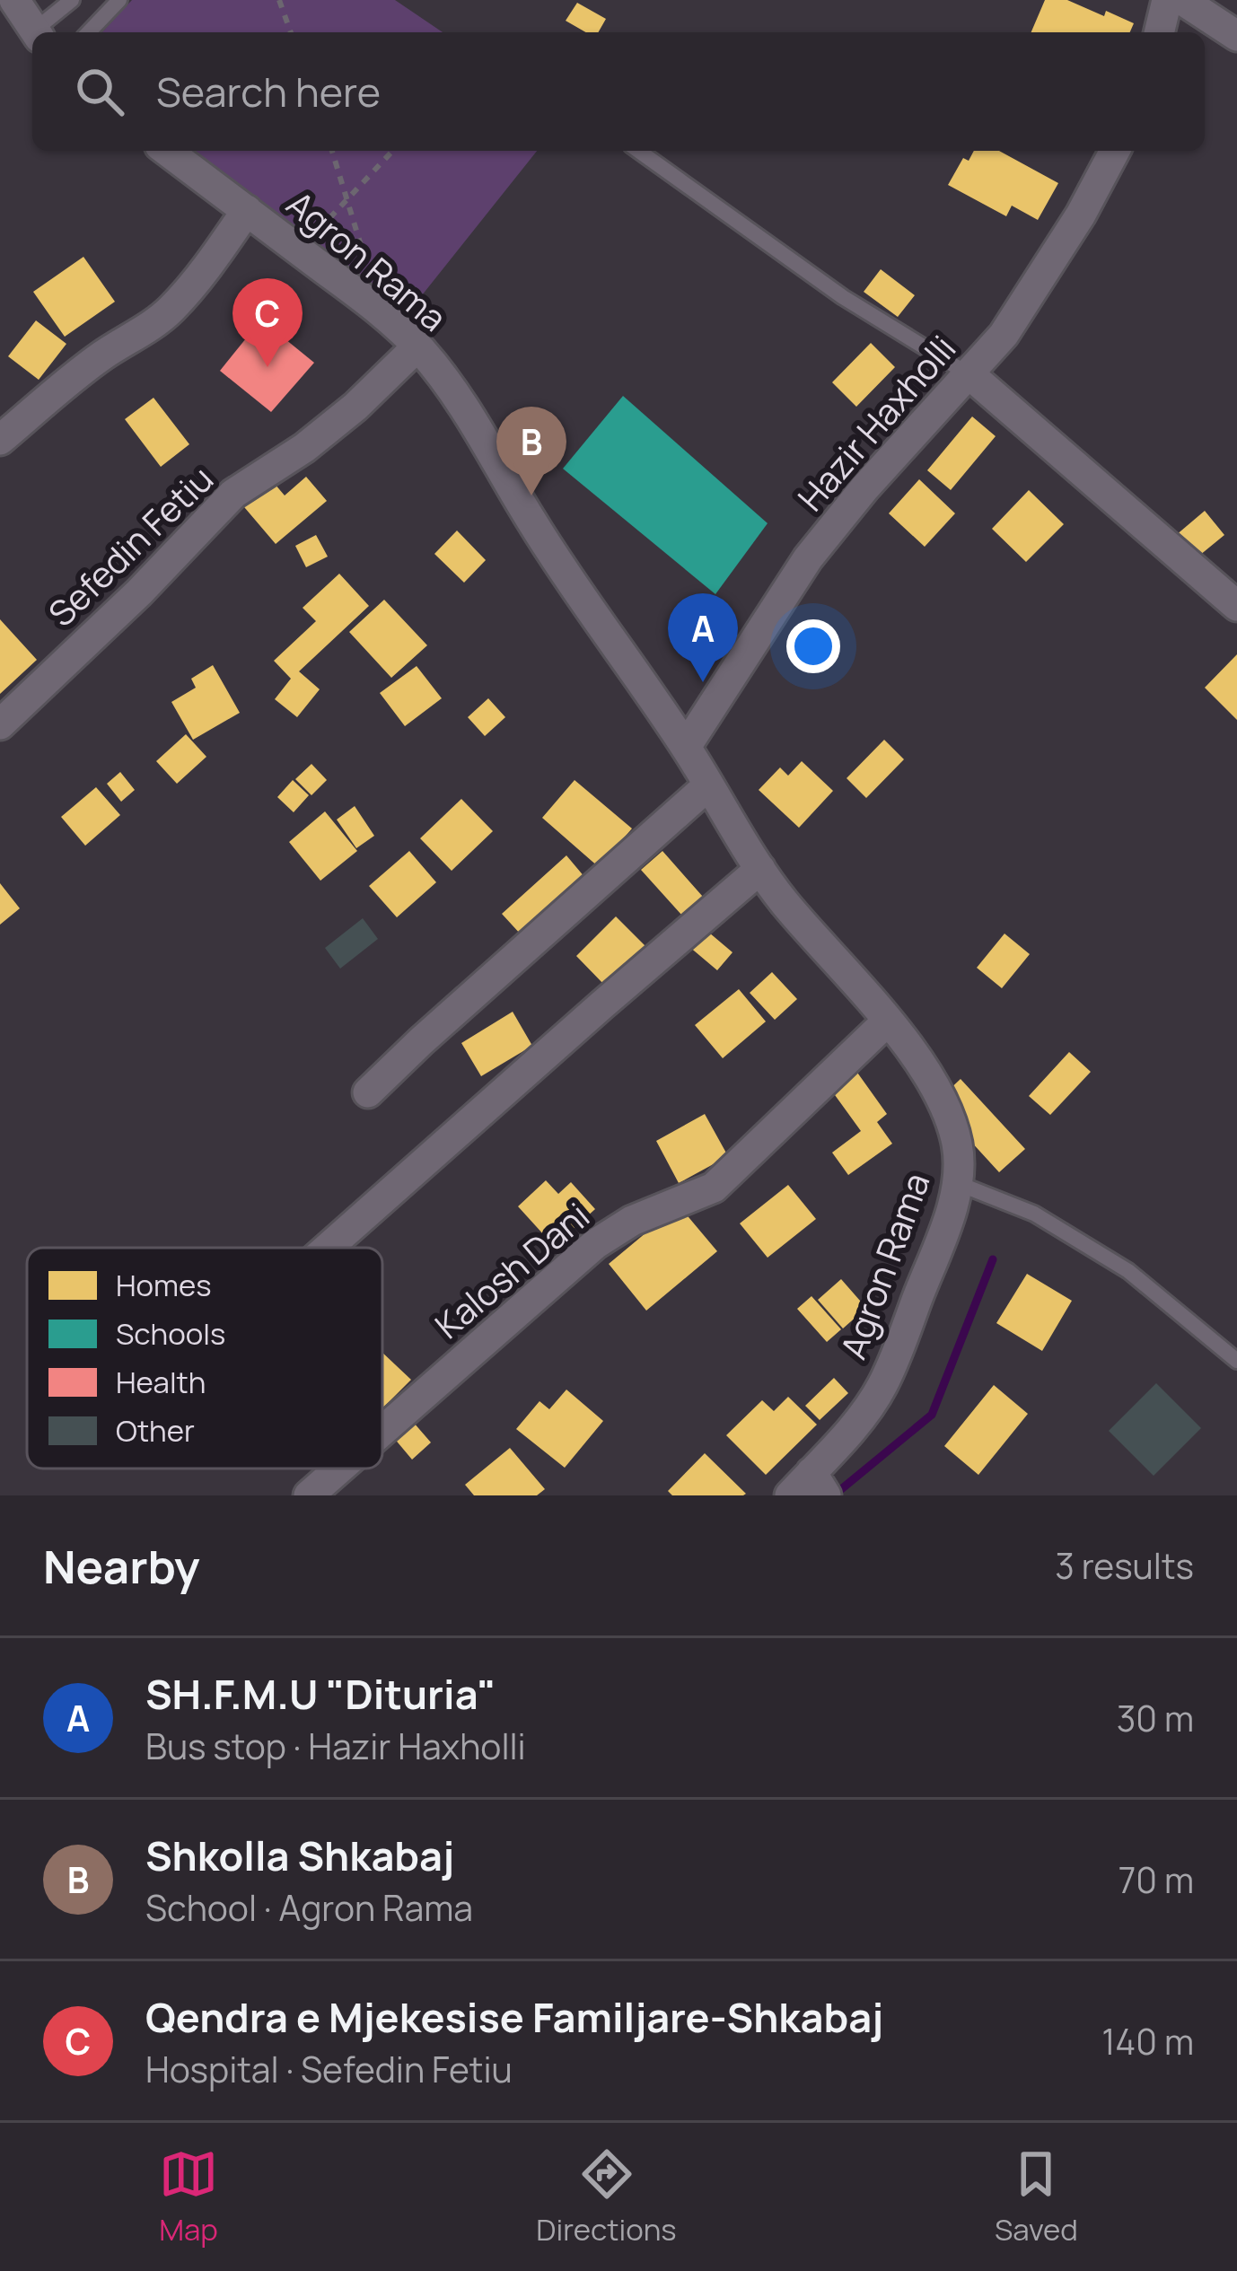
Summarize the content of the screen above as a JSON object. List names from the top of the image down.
{
  "streets": {
    "street": [
      "Agron Rama",
      "Hazir Haxholli",
      "Sefedin Fetiu",
      "Kalosh Dani"
    ]
  },
  "crossings": [
    ["Agron Rama", "Hazir Haxholli"],
    ["Agron Rama", "Sefedin Fetiu"],
    ["Agron Rama", "Kalosh Dani"]
  ],
  "legend": [
    "Homes",
    "Schools",
    "Health",
    "Other"
  ],
  "page": {
    "search": "Search here",
    "pins": ["C", "B", "A"],
    "heading": ["Nearby", "3 results"],
    "list": [
      {
        "mark": "A",
        "name": "SH.F.M.U \"Dituria\"",
        "note": "Bus stop · Hazir Haxholli",
        "value": "30 m"
      },
      {
        "mark": "B",
        "name": "Shkolla Shkabaj",
        "note": "School · Agron Rama",
        "value": "70 m"
      },
      {
        "mark": "C",
        "name": "Qendra e Mjekesise Familjare-Shkabaj",
        "note": "Hospital · Sefedin Fetiu",
        "value": "140 m"
      }
    ],
    "nav": ["Map", "Directions", "Saved"]
  }
}
